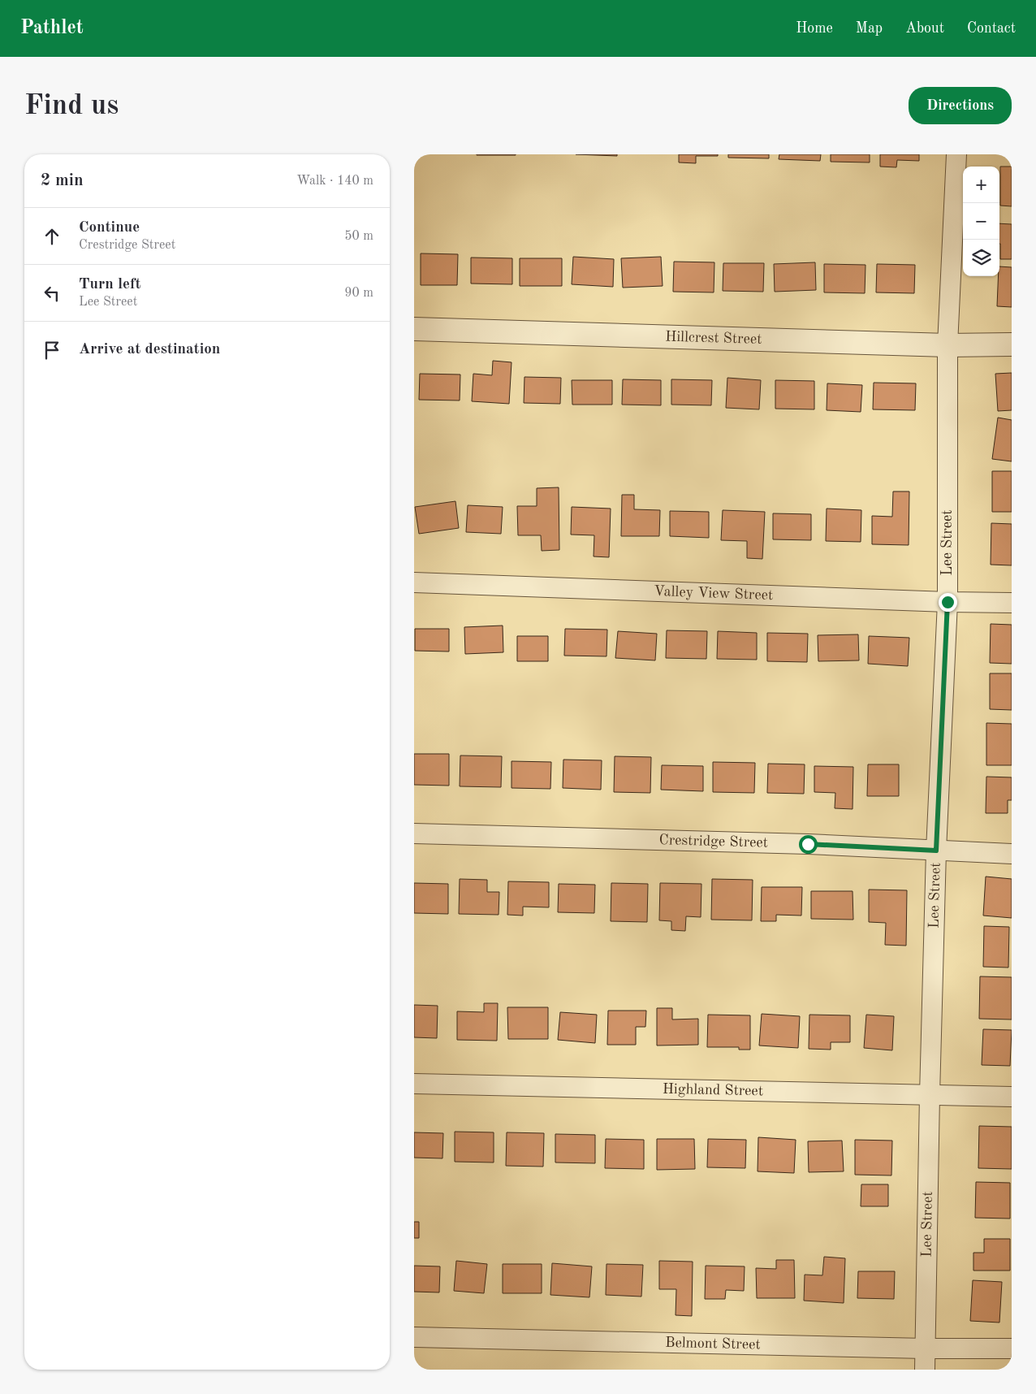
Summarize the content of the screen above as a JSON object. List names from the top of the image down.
{
  "streets": {
    "street": [
      "Hillcrest Street",
      "Lee Street",
      "Valley View Street",
      "Crestridge Street",
      "Highland Street",
      "Belmont Street"
    ]
  },
  "crossings": [
    ["Hillcrest Street", "Lee Street"],
    ["Lee Street", "Valley View Street"],
    ["Lee Street", "Crestridge Street"],
    ["Lee Street", "Highland Street"],
    ["Lee Street", "Belmont Street"]
  ],
  "page": {
    "header": "Pathlet",
    "nav": [
      "Home",
      "Map",
      "About",
      "Contact"
    ],
    "buttons": "Directions",
    "title": "Find us",
    "heading": ["2 min", "Walk · 140 m"],
    "map_buttons": ["+", "−"],
    "list": [
      ["Continue", "Crestridge Street", "50 m"],
      ["Turn left", "Lee Street", "90 m"],
      "Arrive at destination"
    ]
  }
}
